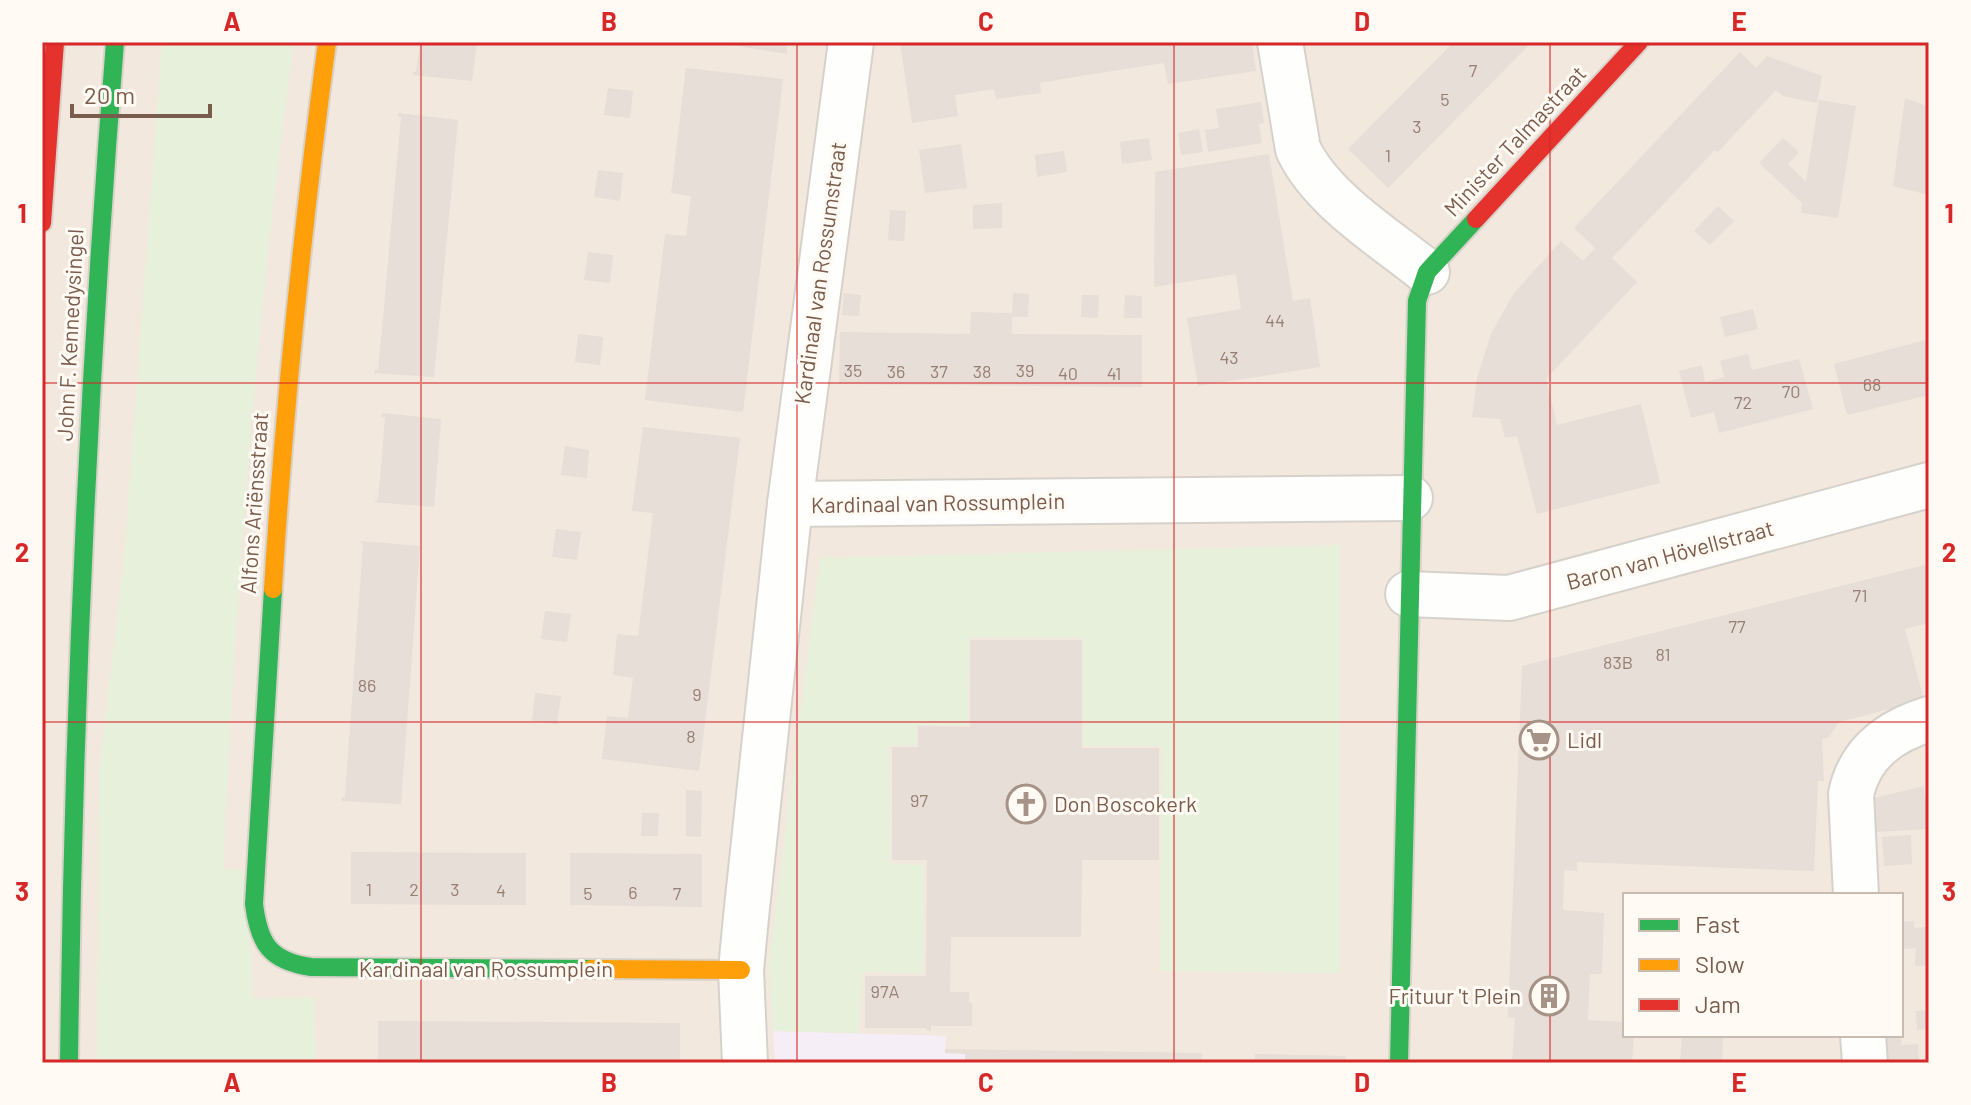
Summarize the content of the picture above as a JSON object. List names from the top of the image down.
{
  "streets": {
    "street": [
      "Minister Talmastraat",
      "Kardinaal van Rossumstraat",
      "John F. Kennedysingel",
      "Alfons Ariënsstraat",
      "Kardinaal van Rossumplein",
      "Baron van Hövellstraat"
    ]
  },
  "crossings": [
    ["Kardinaal van Rossumstraat", "Kardinaal van Rossumplein"],
    ["Alfons Ariënsstraat", "Kardinaal van Rossumplein"]
  ],
  "places": {
    "supermarket": ["Lidl"],
    "church": ["Don Boscokerk"],
    "building": ["Frituur 't Plein"]
  },
  "house_numbers": [
    "7",
    "5",
    "3",
    "1",
    "44",
    "43",
    "35",
    "39",
    "36",
    "37",
    "38",
    "40",
    "41",
    "68",
    "70",
    "72",
    "71",
    "77",
    "81",
    "83B",
    "86",
    "9",
    "8",
    "97",
    "1",
    "2",
    "3",
    "4",
    "6",
    "5",
    "7",
    "97A"
  ],
  "legend": ["Fast", "Slow", "Jam"],
  "scale_bar": "20 m",
  "grid": {
    "columns": [
      "A",
      "B",
      "C",
      "D",
      "E"
    ],
    "rows": ["1", "2", "3"]
  }
}
